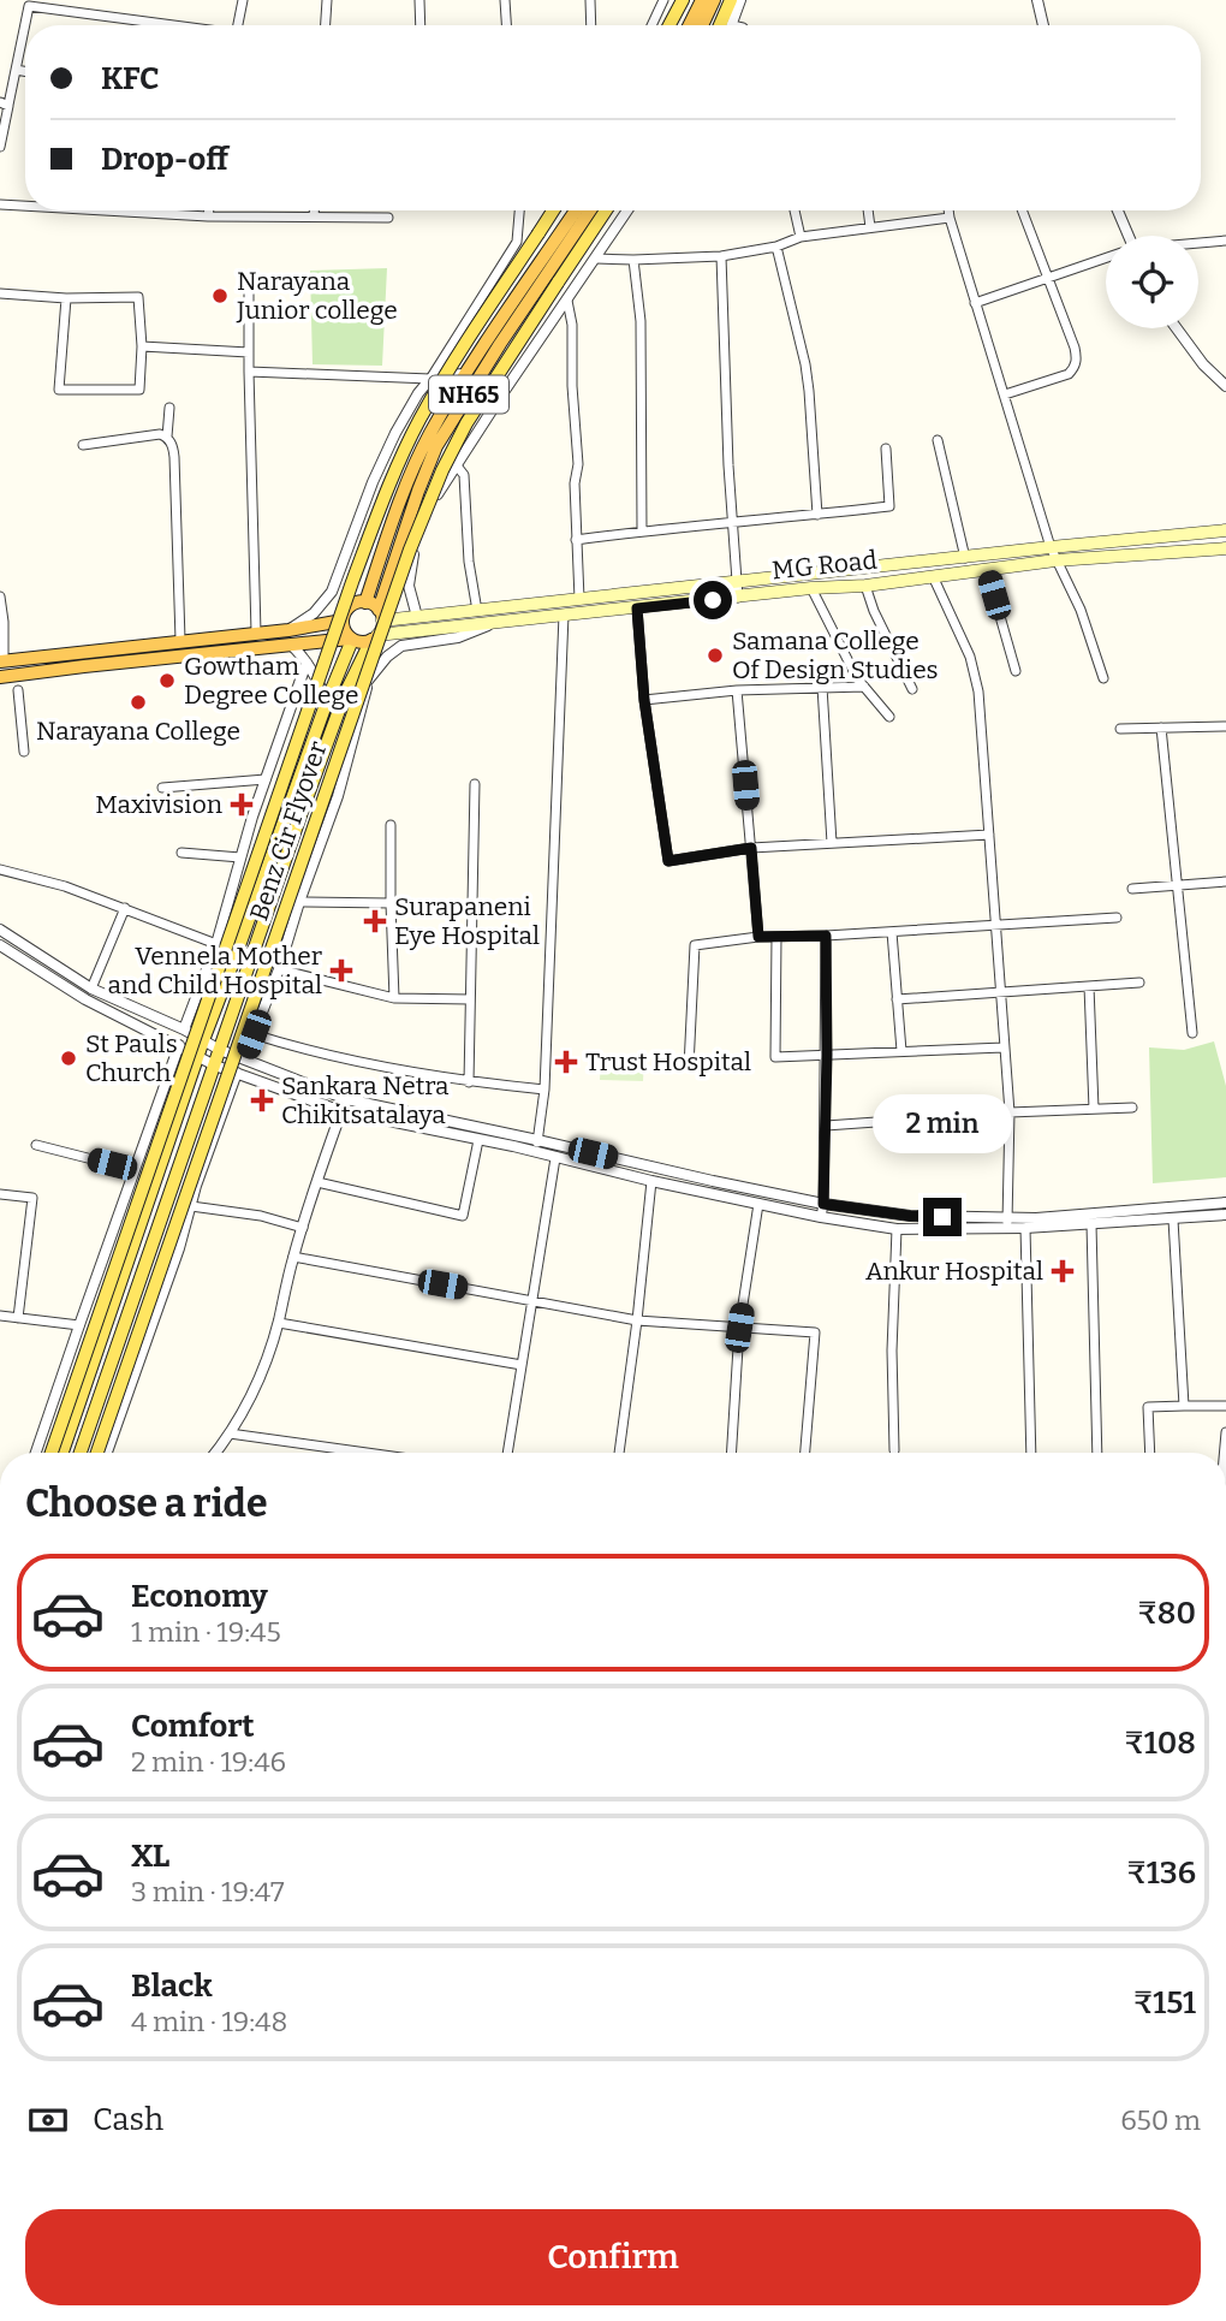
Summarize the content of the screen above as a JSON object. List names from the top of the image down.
{
  "streets": {
    "highway": ["NH65"],
    "main road": ["MG Road", "Benz Cir Flyover"]
  },
  "crossings": [
    ["NH65", "MG Road"]
  ],
  "places": {
    "other": [
      "Narayana Junior college",
      "Samana College Of Design Studies",
      "Gowtham Degree College",
      "Narayana College",
      "St Pauls Church"
    ],
    "health": [
      "Maxivision",
      "Surapaneni Eye Hospital",
      "Vennela Mother and Child Hospital",
      "Trust Hospital",
      "Sankara Netra Chikitsatalaya",
      "Ankur Hospital"
    ]
  },
  "page": {
    "banner": ["KFC", "Drop-off"],
    "bubble": "2 min",
    "heading": "Choose a ride",
    "list": [
      {
        "name": "Economy",
        "note": "1 min · 19:45",
        "value": "₹80"
      },
      {
        "name": "Comfort",
        "note": "2 min · 19:46",
        "value": "₹108"
      },
      {
        "name": "XL",
        "note": "3 min · 19:47",
        "value": "₹136"
      },
      {
        "name": "Black",
        "note": "4 min · 19:48",
        "value": "₹151"
      }
    ],
    "pay": ["Cash", "650 m"],
    "buttons": "Confirm"
  }
}
